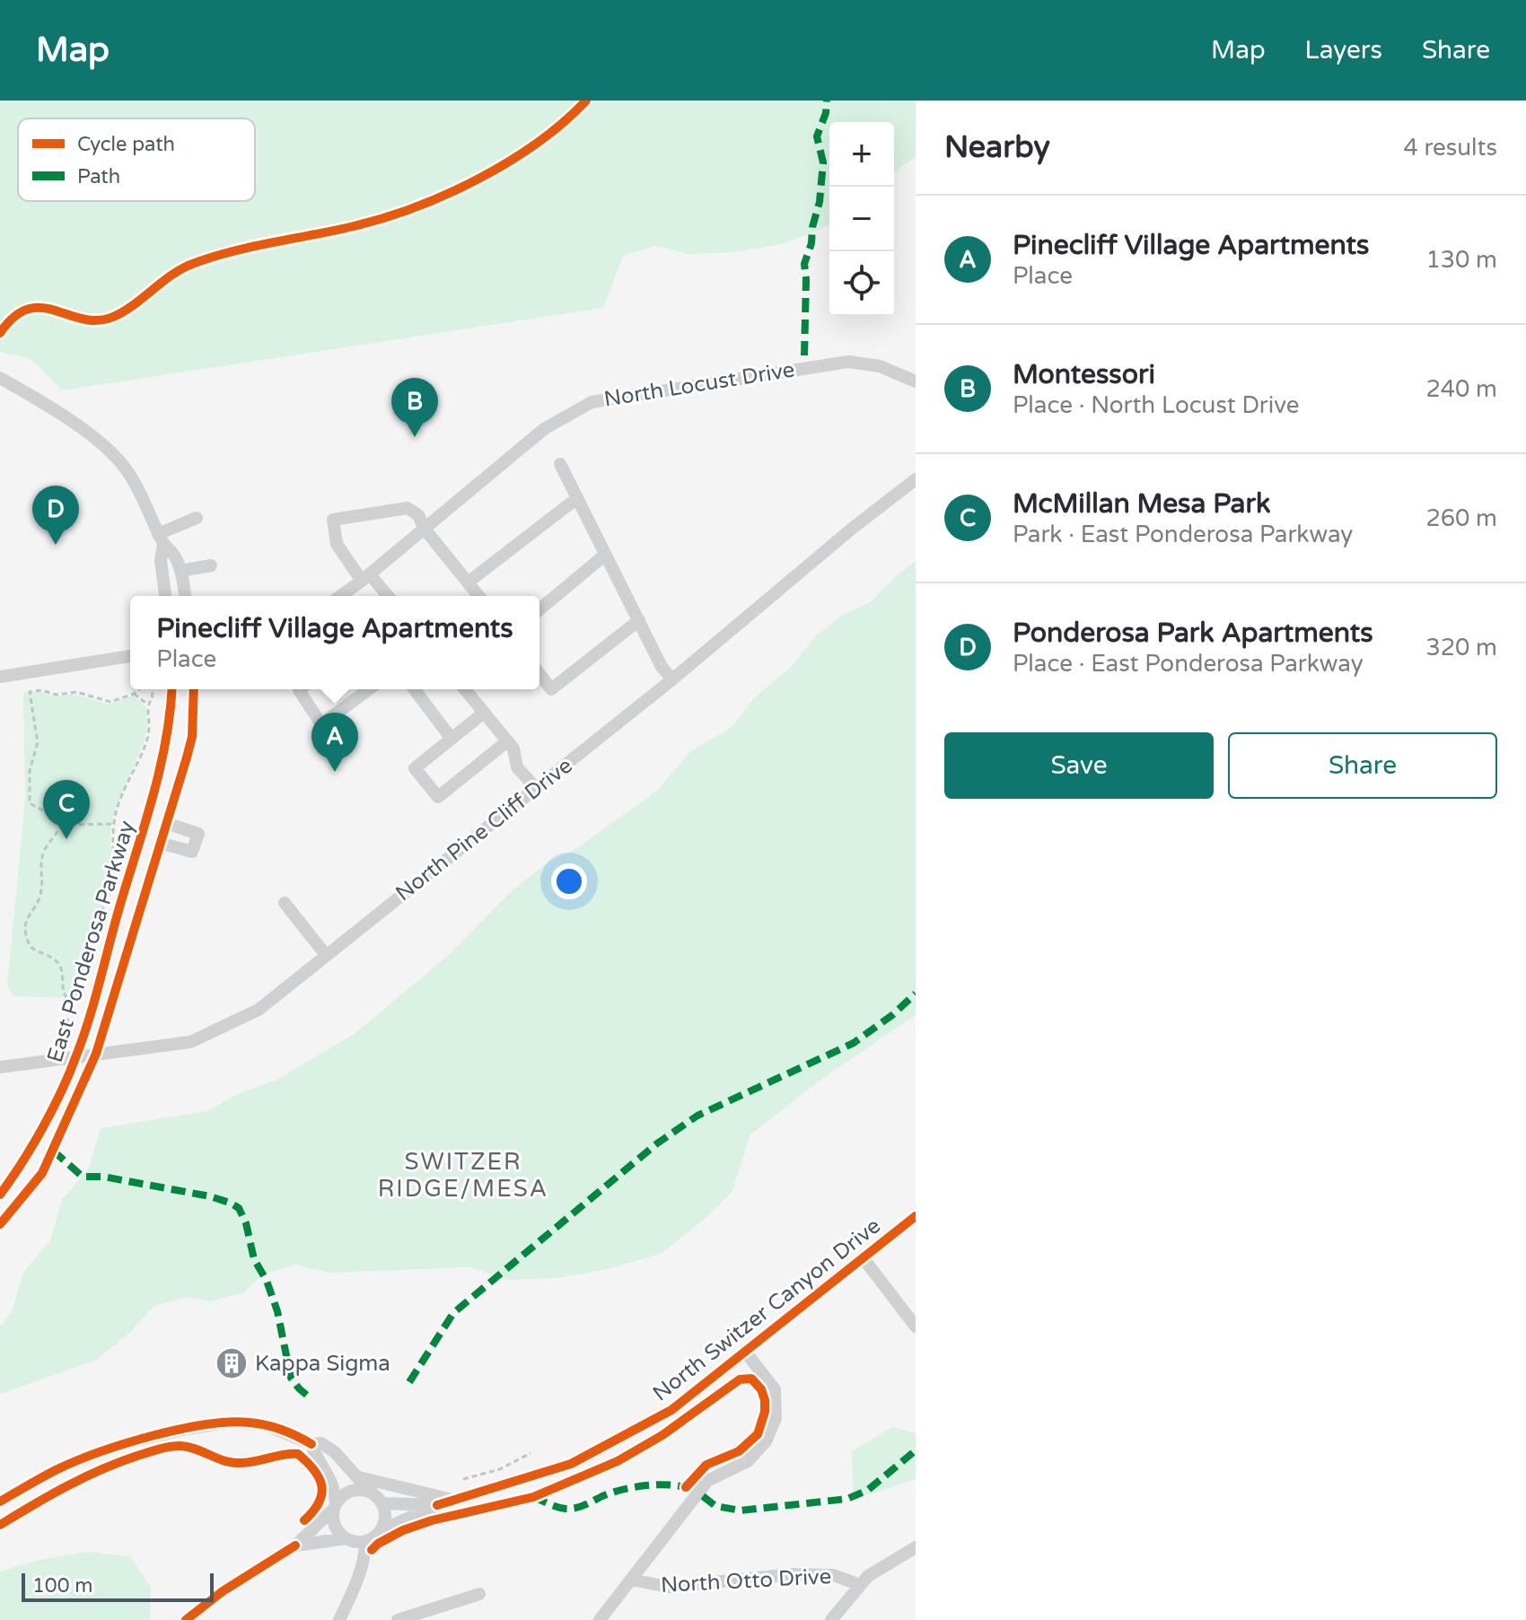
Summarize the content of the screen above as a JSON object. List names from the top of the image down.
{
  "streets": {
    "street": [
      "North Locust Drive",
      "North Pine Cliff Drive",
      "East Ponderosa Parkway",
      "North Switzer Canyon Drive",
      "North Otto Drive"
    ]
  },
  "crossings": [
    ["North Pine Cliff Drive", "East Ponderosa Parkway"]
  ],
  "districts": ["SWITZER RIDGE/MESA"],
  "places": {
    "building": ["Kappa Sigma"]
  },
  "legend": ["Cycle path", "Path"],
  "scale_bar": "100 m",
  "page": {
    "header": "Map",
    "nav": ["Map", "Layers", "Share"],
    "heading": ["Nearby", "4 results"],
    "map_buttons": ["+", "−"],
    "list": [
      {
        "mark": "A",
        "name": "Pinecliff Village Apartments",
        "note": "Place",
        "value": "130 m"
      },
      {
        "mark": "B",
        "name": "Montessori",
        "note": "Place · North Locust Drive",
        "value": "240 m"
      },
      {
        "mark": "C",
        "name": "McMillan Mesa Park",
        "note": "Park · East Ponderosa Parkway",
        "value": "260 m"
      },
      {
        "mark": "D",
        "name": "Ponderosa Park Apartments",
        "note": "Place · East Ponderosa Parkway",
        "value": "320 m"
      }
    ],
    "pins": [
      "B",
      "D",
      "A",
      "C"
    ],
    "popup": ["Pinecliff Village Apartments", "Place"],
    "buttons": ["Save", "Share"],
    "scale": "100 m"
  }
}
